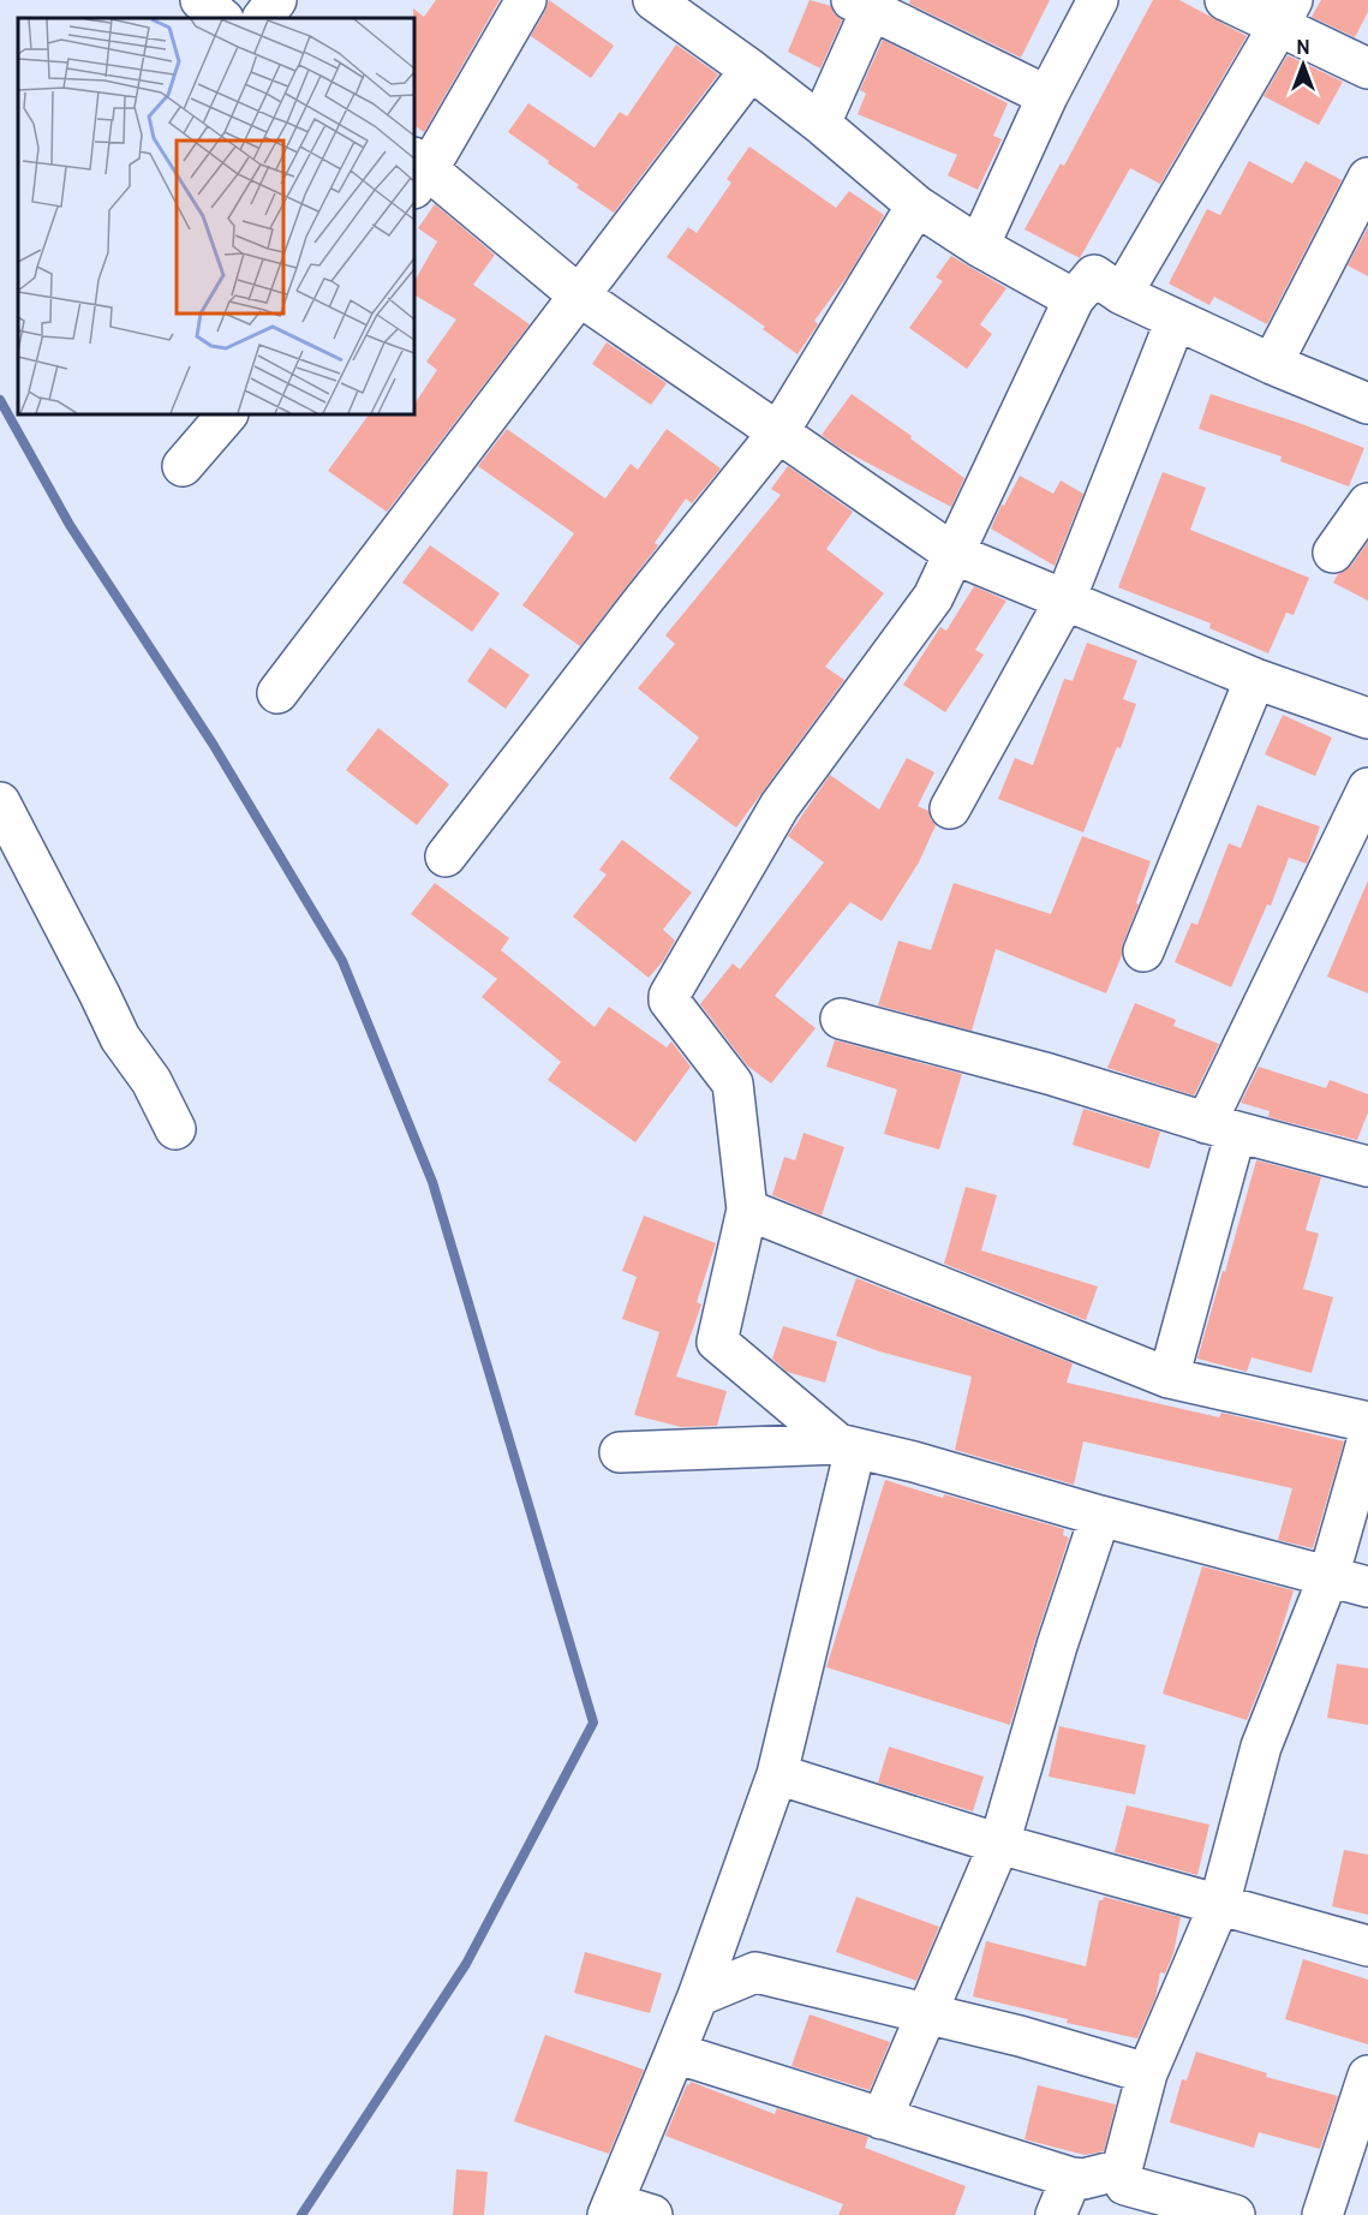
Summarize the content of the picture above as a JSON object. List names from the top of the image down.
{
  "north": "top"
}
